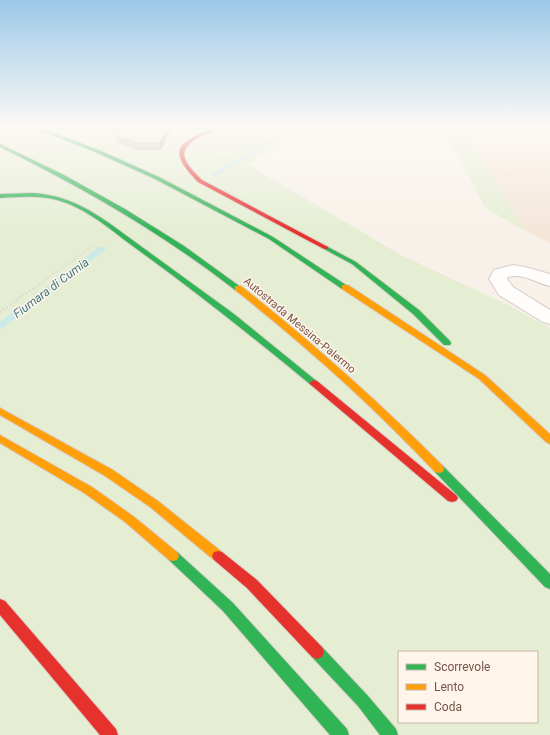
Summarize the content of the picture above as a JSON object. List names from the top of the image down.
{
  "streets": {
    "highway": ["Autostrada Messina-Palermo"]
  },
  "water": ["Fiumara di Cumia"],
  "legend": ["Scorrevole", "Lento", "Coda"]
}
